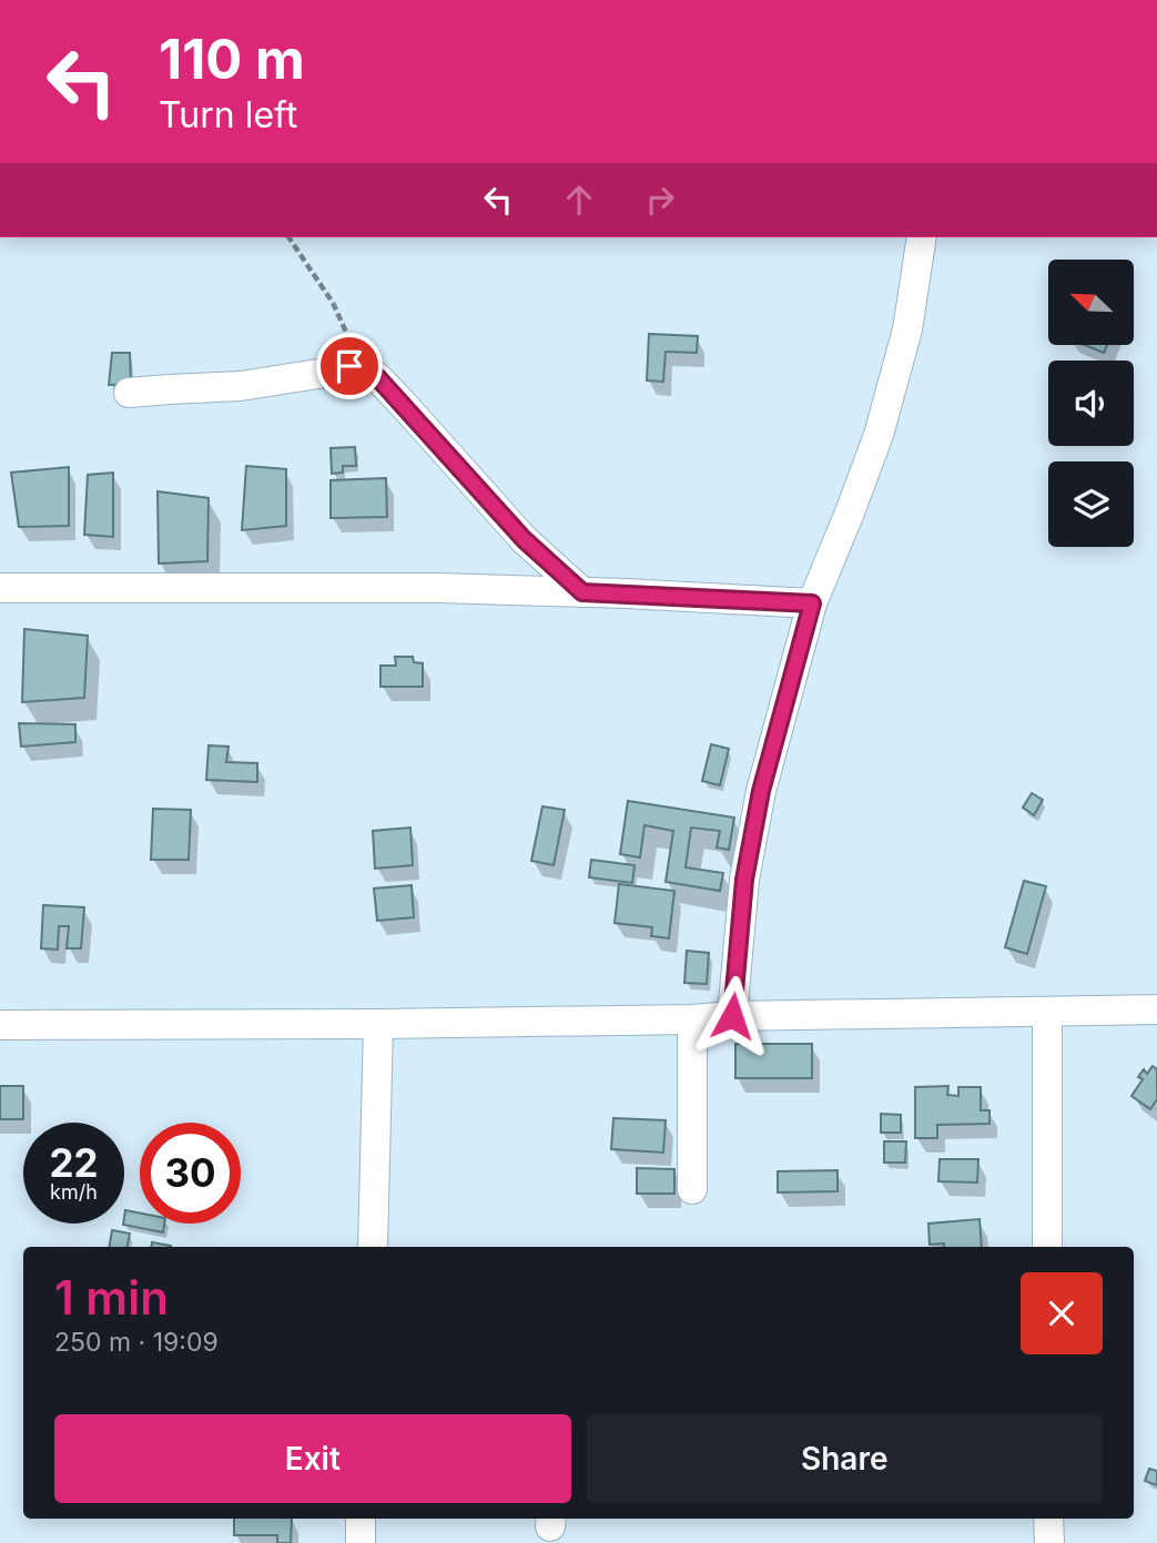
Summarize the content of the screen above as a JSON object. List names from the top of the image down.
{
  "north": "top left",
  "page": {
    "turn": ["110 m", "Turn left"],
    "speed": "22 km/h",
    "limit": "30",
    "heading": ["1 min", "250 m · 19:09"],
    "buttons": ["Exit", "Share"]
  }
}
